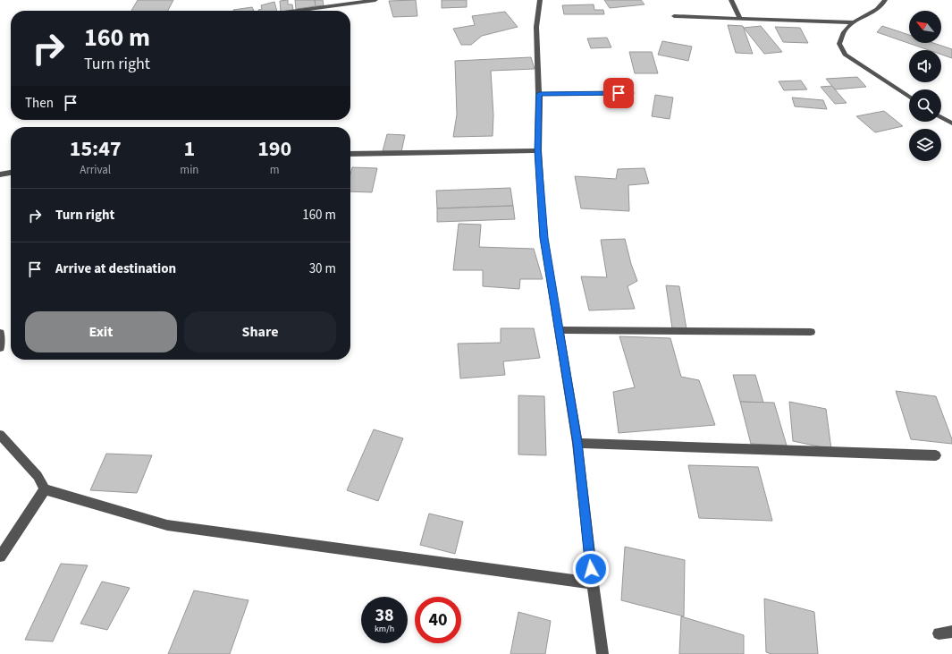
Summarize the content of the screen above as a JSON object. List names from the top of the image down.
{
  "north": "top left",
  "page": {
    "turn": ["160 m", "Turn right"],
    "then": "Then",
    "eta": [
      "15:47",
      "Arrival",
      "1",
      "min",
      "190",
      "m"
    ],
    "list": [
      {
        "name": "Turn right",
        "value": "160 m"
      },
      {
        "name": "Arrive at destination",
        "value": "30 m"
      }
    ],
    "buttons": ["Exit", "Share"],
    "speed": "38 km/h",
    "limit": "40"
  }
}
